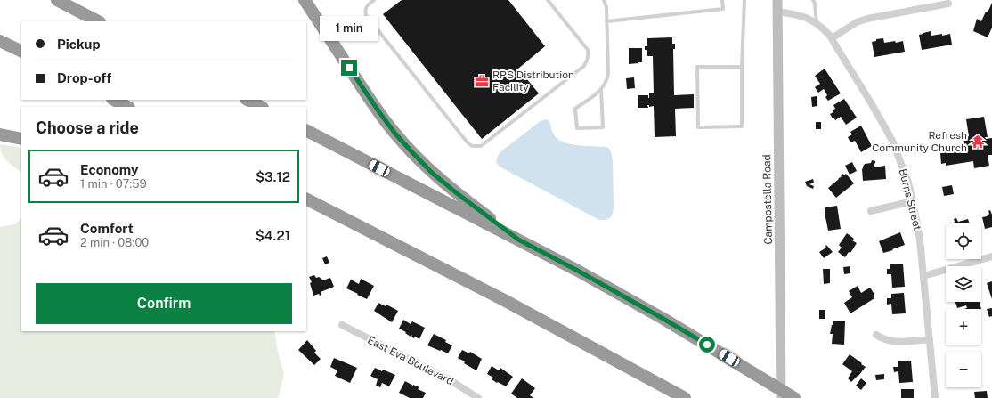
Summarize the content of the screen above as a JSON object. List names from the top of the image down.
{
  "streets": {
    "main road": ["Campostella Road"],
    "street": ["Burns Street", "East Eva Boulevard"]
  },
  "crossings": [
    ["Campostella Road", "Burns Street"]
  ],
  "places": {
    "office": ["RPS Distribution Facility"],
    "temple": ["Refresh Community Church"]
  },
  "page": {
    "bubble": "1 min",
    "banner": ["Pickup", "Drop-off"],
    "heading": "Choose a ride",
    "list": [
      {
        "name": "Economy",
        "note": "1 min · 07:59",
        "value": "$3.12"
      },
      {
        "name": "Comfort",
        "note": "2 min · 08:00",
        "value": "$4.21"
      }
    ],
    "map_buttons": ["+", "−"],
    "buttons": "Confirm"
  }
}
